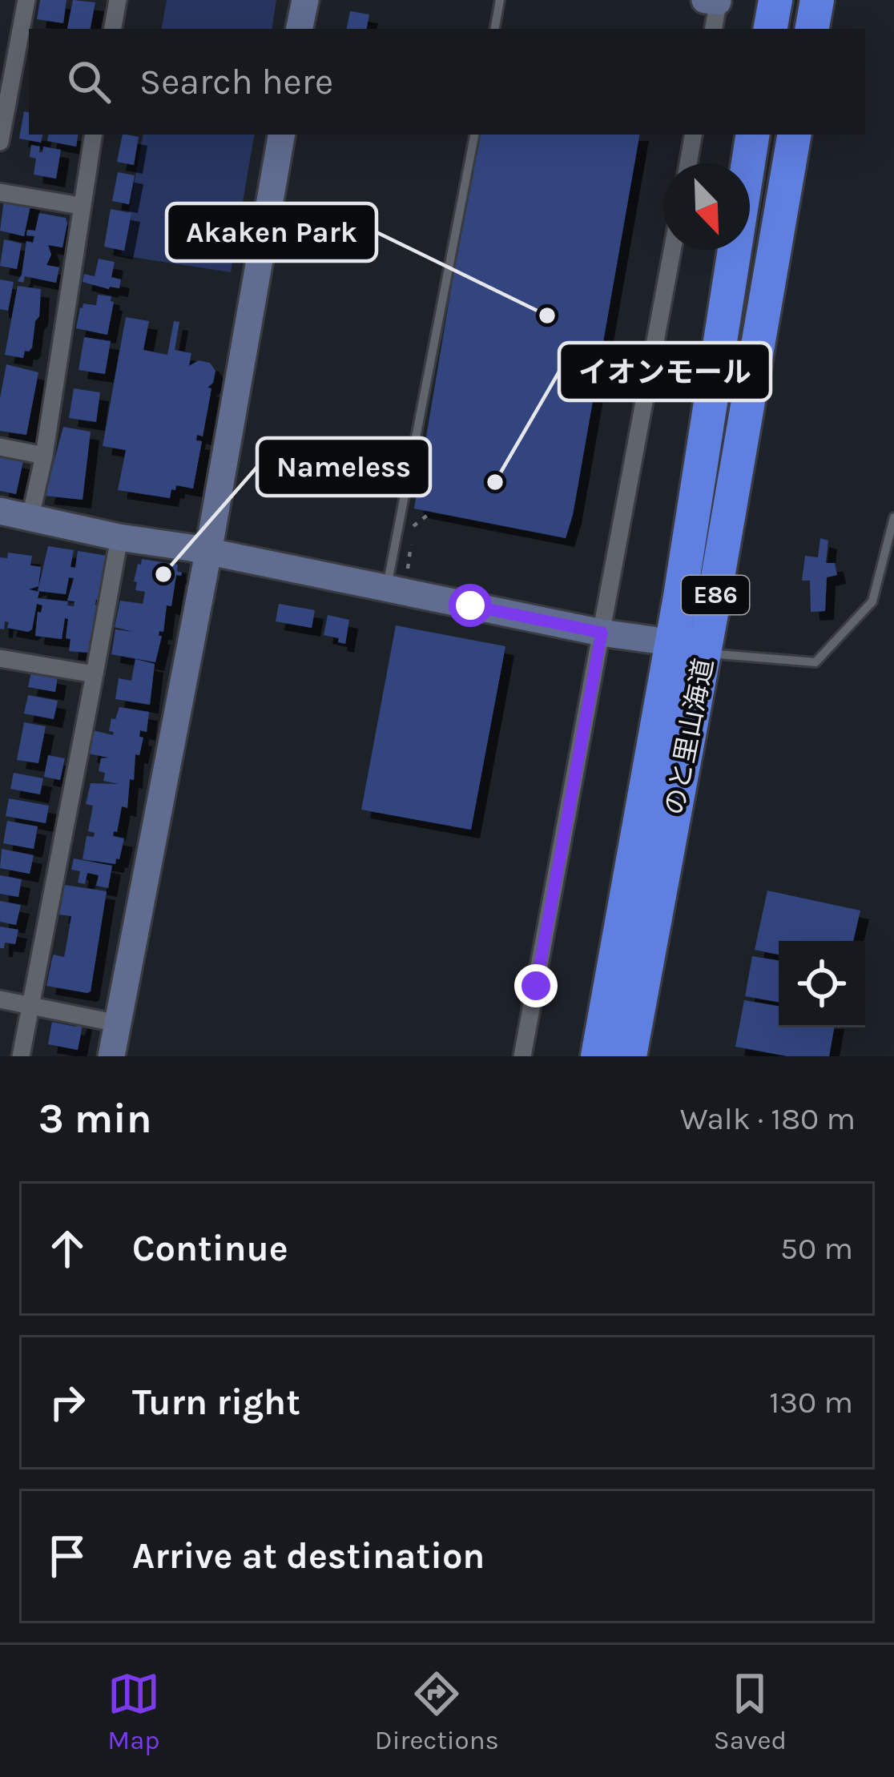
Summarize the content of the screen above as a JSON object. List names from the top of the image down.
{
  "streets": {
    "highway": ["E86", "のと里山海道"]
  },
  "places": ["Akaken Park", "イオンモール", "Nameless"],
  "north": "bottom right",
  "page": {
    "search": "Search here",
    "heading": ["3 min", "Walk · 180 m"],
    "list": [
      ["Continue", "50 m"],
      ["Turn right", "130 m"],
      "Arrive at destination"
    ],
    "nav": ["Map", "Directions", "Saved"]
  }
}
